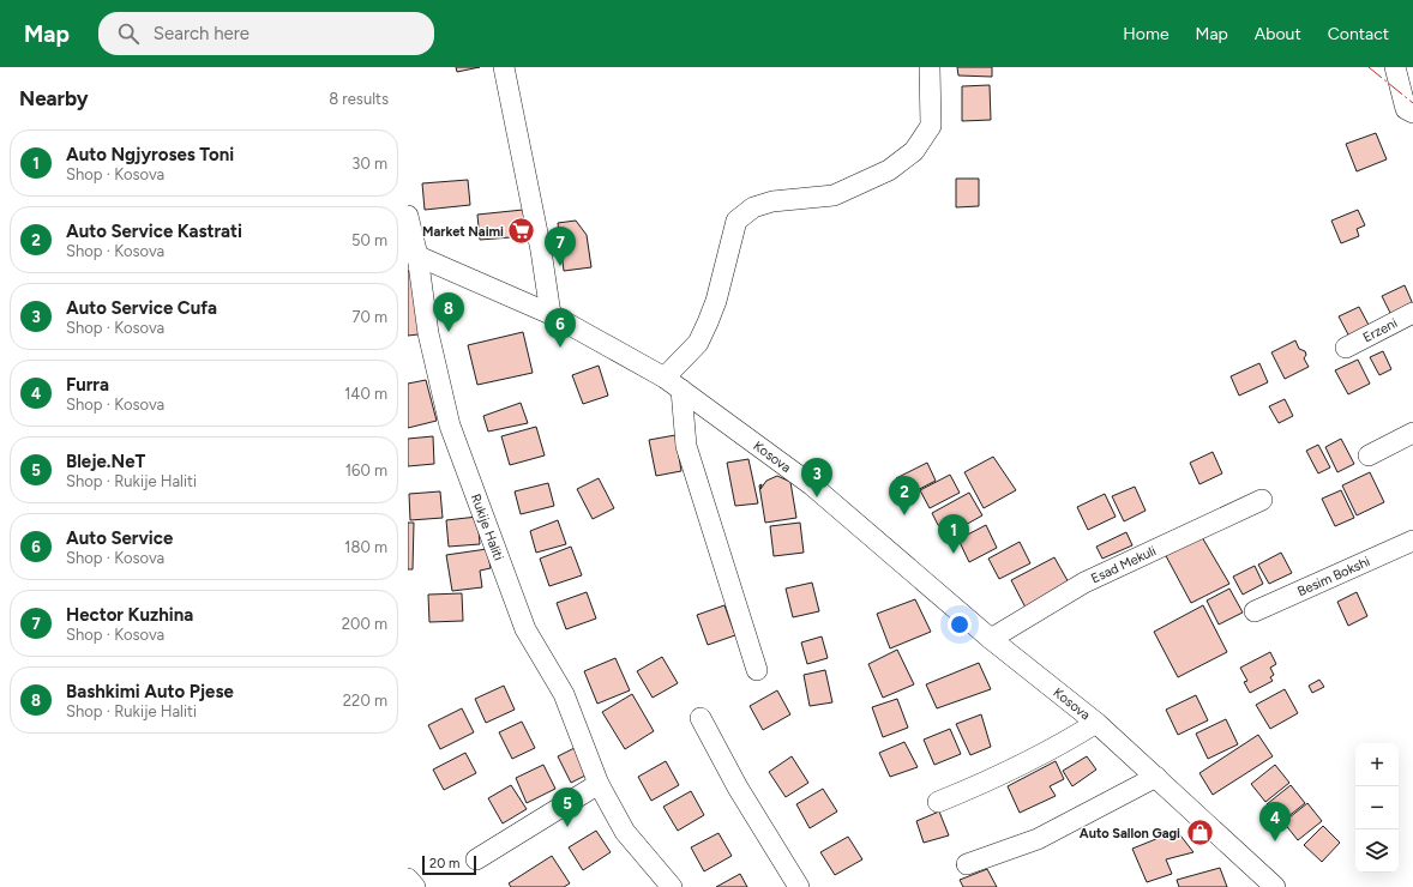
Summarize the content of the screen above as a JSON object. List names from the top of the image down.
{
  "streets": {
    "street": [
      "Erzeni",
      "Kosova",
      "Rukije Haliti",
      "Esad Mekuli",
      "Besim Bokshi"
    ]
  },
  "crossings": [
    ["Kosova", "Rukije Haliti"],
    ["Kosova", "Esad Mekuli"]
  ],
  "places": {
    "supermarket": ["Market Naimi"],
    "shop": ["Auto Sallon Gagi"]
  },
  "scale_bar": "20 m",
  "page": {
    "header": "Map",
    "search": "Search here",
    "nav": [
      "Home",
      "Map",
      "About",
      "Contact"
    ],
    "heading": ["Nearby", "8 results"],
    "list": [
      {
        "mark": "1",
        "name": "Auto Ngjyroses Toni",
        "note": "Shop · Kosova",
        "value": "30 m"
      },
      {
        "mark": "2",
        "name": "Auto Service Kastrati",
        "note": "Shop · Kosova",
        "value": "50 m"
      },
      {
        "mark": "3",
        "name": "Auto Service Cufa",
        "note": "Shop · Kosova",
        "value": "70 m"
      },
      {
        "mark": "4",
        "name": "Furra",
        "note": "Shop · Kosova",
        "value": "140 m"
      },
      {
        "mark": "5",
        "name": "Bleje.NeT",
        "note": "Shop · Rukije Haliti",
        "value": "160 m"
      },
      {
        "mark": "6",
        "name": "Auto Service",
        "note": "Shop · Kosova",
        "value": "180 m"
      },
      {
        "mark": "7",
        "name": "Hector Kuzhina",
        "note": "Shop · Kosova",
        "value": "200 m"
      },
      {
        "mark": "8",
        "name": "Bashkimi Auto Pjese",
        "note": "Shop · Rukije Haliti",
        "value": "220 m"
      }
    ],
    "pins": [
      "7",
      "8",
      "6",
      "3",
      "2",
      "1",
      "5",
      "4"
    ],
    "map_buttons": ["+", "−"],
    "scale": "20 m"
  }
}
